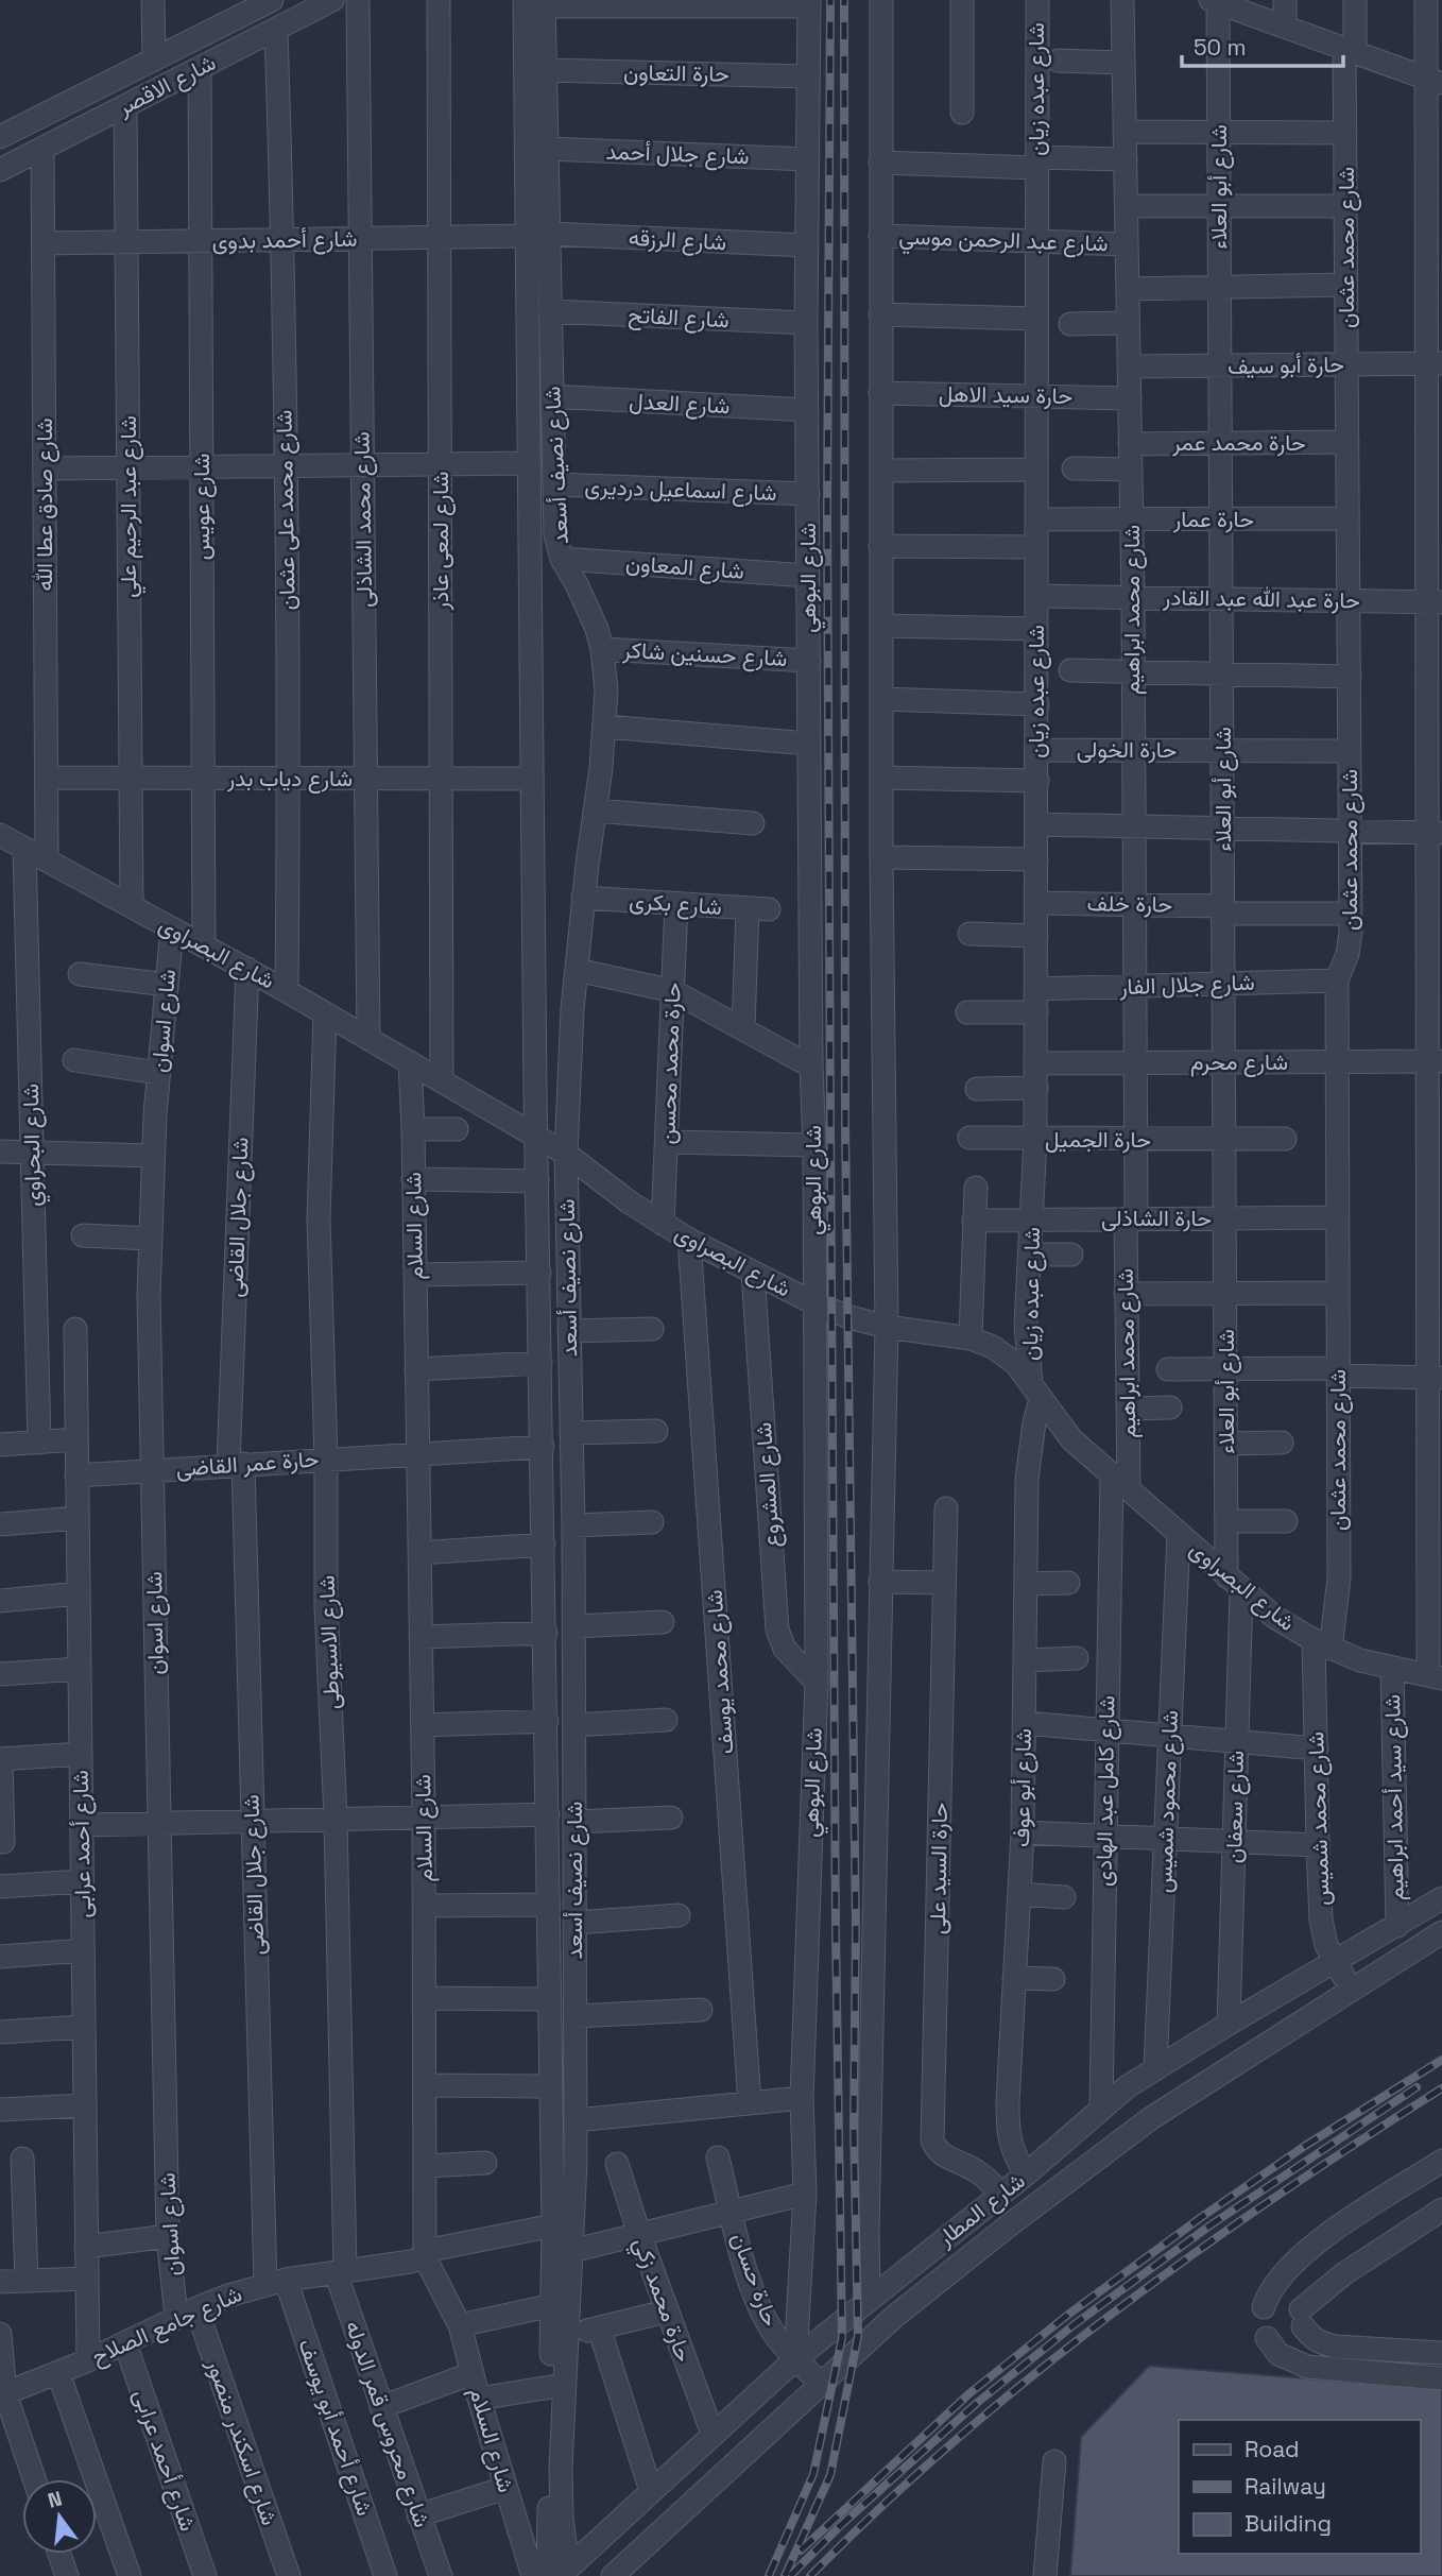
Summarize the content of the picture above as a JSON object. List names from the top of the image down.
{
  "streets": {
    "street": [
      "حارة التعاون",
      "شارع الاقصر",
      "شارع عبده زيان",
      "شارع جلال أحمد",
      "شارع أبو العلاء",
      "شارع أحمد بدوى",
      "شارع الرزقه",
      "شارع عبد الرحمن موسي",
      "شارع محمد عثمان",
      "شارع الفاتح",
      "حارة أبو سيف",
      "حارة سيد الاهل",
      "شارع العدل",
      "حارة محمد عمر",
      "شارع نصيف أسعد",
      "شارع اسماعيل درديرى",
      "شارع صادق عطا الله",
      "شارع عبد الرحيم علي",
      "شارع عويس",
      "شارع محمد على عثمان",
      "شارع محمد الشاذلى",
      "حارة عمار",
      "شارع لمعى عاذر",
      "شارع المعاون",
      "شارع البوهي",
      "حارة عبد الله عبد القادر",
      "شارع محمد ابراهيم",
      "شارع حسنين شاكر",
      "حارة الخولى",
      "شارع دياب بدر",
      "شارع بكرى",
      "حارة خلف",
      "شارع البصراوى",
      "شارع جلال الفار",
      "شارع اسوان",
      "شارع محرم",
      "حارة محمد محسن",
      "حارة الجميل",
      "شارع البحراوي",
      "شارع جلال القاضى",
      "حارة الشاذلى",
      "شارع السلام",
      "حارة عمر القاضى",
      "شارع المشروع",
      "شارع الاسيوطى",
      "شارع محمد يوسف",
      "شارع أبو عوف",
      "شارع كامل عبد الهادى",
      "شارع سيد أحمد ابراهيم",
      "شارع محمود شميس",
      "شارع سعفان",
      "شارع محمد شميس",
      "شارع أحمد عرابى",
      "حارة السيد على",
      "شارع المطار",
      "حارة حسان",
      "حارة محمد زكي",
      "شارع جامع الصلاح",
      "شارع محروس قمر الدوله",
      "شارع أحمد أبو يوسف",
      "شارع اسكندر منصور"
    ]
  },
  "crossings": [
    ["حارة التعاون", "شارع نصيف أسعد"],
    ["حارة التعاون", "شارع البوهي"],
    ["شارع الاقصر", "شارع صادق عطا الله"],
    ["شارع الاقصر", "شارع عبد الرحيم علي"],
    ["شارع الاقصر", "شارع عويس"],
    ["شارع الاقصر", "شارع محمد على عثمان"],
    ["شارع عبده زيان", "شارع عبد الرحمن موسي"],
    ["شارع عبده زيان", "حارة سيد الاهل"],
    ["شارع عبده زيان", "حارة عمار"],
    ["شارع عبده زيان", "حارة عبد الله عبد القادر"],
    ["شارع عبده زيان", "حارة الخولى"],
    ["شارع عبده زيان", "حارة خلف"],
    ["شارع عبده زيان", "شارع البصراوى"],
    ["شارع عبده زيان", "شارع جلال الفار"],
    ["شارع عبده زيان", "شارع محرم"],
    ["شارع عبده زيان", "حارة الجميل"],
    ["شارع عبده زيان", "حارة الشاذلى"],
    ["شارع عبده زيان", "شارع أبو عوف"],
    ["شارع جلال أحمد", "شارع نصيف أسعد"],
    ["شارع جلال أحمد", "شارع البوهي"],
    ["شارع أبو العلاء", "حارة أبو سيف"],
    ["شارع أبو العلاء", "حارة محمد عمر"],
    ["شارع أبو العلاء", "حارة عمار"],
    ["شارع أبو العلاء", "حارة عبد الله عبد القادر"],
    ["شارع أبو العلاء", "حارة الخولى"],
    ["شارع أبو العلاء", "حارة خلف"],
    ["شارع أبو العلاء", "شارع البصراوى"],
    ["شارع أبو العلاء", "شارع جلال الفار"],
    ["شارع أبو العلاء", "شارع محرم"],
    ["شارع أبو العلاء", "حارة الجميل"],
    ["شارع أبو العلاء", "حارة الشاذلى"],
    ["شارع أبو العلاء", "شارع سعفان"],
    ["شارع أحمد بدوى", "شارع الرزقه"],
    ["شارع أحمد بدوى", "شارع نصيف أسعد"],
    ["شارع أحمد بدوى", "شارع صادق عطا الله"],
    ["شارع أحمد بدوى", "شارع عبد الرحيم علي"],
    ["شارع أحمد بدوى", "شارع عويس"],
    ["شارع أحمد بدوى", "شارع محمد على عثمان"],
    ["شارع أحمد بدوى", "شارع محمد الشاذلى"],
    ["شارع أحمد بدوى", "شارع لمعى عاذر"],
    ["شارع الرزقه", "شارع نصيف أسعد"],
    ["شارع الرزقه", "شارع البوهي"],
    ["شارع عبد الرحمن موسي", "شارع محمد ابراهيم"],
    ["شارع محمد عثمان", "حارة أبو سيف"],
    ["شارع محمد عثمان", "حارة محمد عمر"],
    ["شارع محمد عثمان", "حارة عمار"],
    ["شارع محمد عثمان", "حارة عبد الله عبد القادر"],
    ["شارع محمد عثمان", "حارة الخولى"],
    ["شارع محمد عثمان", "حارة خلف"],
    ["شارع محمد عثمان", "شارع البصراوى"],
    ["شارع محمد عثمان", "شارع جلال الفار"],
    ["شارع محمد عثمان", "شارع محرم"],
    ["شارع محمد عثمان", "حارة الشاذلى"],
    ["شارع محمد عثمان", "شارع محمد شميس"],
    ["شارع الفاتح", "شارع نصيف أسعد"],
    ["شارع الفاتح", "شارع البوهي"],
    ["حارة أبو سيف", "شارع محمد ابراهيم"],
    ["حارة سيد الاهل", "شارع محمد ابراهيم"],
    ["شارع العدل", "شارع نصيف أسعد"],
    ["شارع العدل", "شارع البوهي"],
    ["حارة محمد عمر", "شارع محمد ابراهيم"],
    ["شارع نصيف أسعد", "شارع اسماعيل درديرى"],
    ["شارع نصيف أسعد", "شارع المعاون"],
    ["شارع نصيف أسعد", "شارع حسنين شاكر"],
    ["شارع نصيف أسعد", "شارع دياب بدر"],
    ["شارع نصيف أسعد", "شارع بكرى"],
    ["شارع نصيف أسعد", "شارع البصراوى"],
    ["شارع نصيف أسعد", "حارة عمر القاضى"],
    ["شارع نصيف أسعد", "شارع المطار"],
    ["شارع نصيف أسعد", "شارع جامع الصلاح"],
    ["شارع اسماعيل درديرى", "شارع البوهي"],
    ["شارع صادق عطا الله", "شارع دياب بدر"],
    ["شارع صادق عطا الله", "شارع البصراوى"],
    ["شارع عبد الرحيم علي", "شارع دياب بدر"],
    ["شارع عبد الرحيم علي", "شارع البصراوى"],
    ["شارع عويس", "شارع دياب بدر"],
    ["شارع عويس", "شارع البصراوى"],
    ["شارع محمد على عثمان", "شارع دياب بدر"],
    ["شارع محمد على عثمان", "شارع البصراوى"],
    ["شارع محمد الشاذلى", "شارع دياب بدر"],
    ["شارع محمد الشاذلى", "شارع البصراوى"],
    ["حارة عمار", "شارع محمد ابراهيم"],
    ["شارع لمعى عاذر", "شارع دياب بدر"],
    ["شارع لمعى عاذر", "شارع البصراوى"],
    ["شارع المعاون", "شارع البوهي"],
    ["شارع البوهي", "شارع حسنين شاكر"],
    ["شارع البوهي", "شارع البصراوى"],
    ["شارع البوهي", "شارع المشروع"],
    ["شارع البوهي", "شارع المطار"],
    ["شارع البوهي", "حارة حسان"],
    ["حارة عبد الله عبد القادر", "شارع محمد ابراهيم"],
    ["شارع محمد ابراهيم", "حارة الخولى"],
    ["شارع محمد ابراهيم", "حارة خلف"],
    ["شارع محمد ابراهيم", "شارع البصراوى"],
    ["شارع محمد ابراهيم", "شارع جلال الفار"],
    ["شارع محمد ابراهيم", "شارع محرم"],
    ["شارع محمد ابراهيم", "حارة الجميل"],
    ["شارع محمد ابراهيم", "حارة الشاذلى"],
    ["شارع محمد ابراهيم", "شارع كامل عبد الهادى"],
    ["شارع بكرى", "حارة محمد محسن"],
    ["شارع البصراوى", "شارع اسوان"],
    ["شارع البصراوى", "حارة محمد محسن"],
    ["شارع البصراوى", "شارع البحراوي"],
    ["شارع البصراوى", "شارع جلال القاضى"],
    ["شارع البصراوى", "شارع السلام"],
    ["شارع البصراوى", "شارع المشروع"],
    ["شارع البصراوى", "شارع الاسيوطى"],
    ["شارع البصراوى", "شارع محمد يوسف"],
    ["شارع البصراوى", "شارع أبو عوف"],
    ["شارع البصراوى", "شارع كامل عبد الهادى"],
    ["شارع البصراوى", "شارع سيد أحمد ابراهيم"],
    ["شارع البصراوى", "شارع محمود شميس"],
    ["شارع البصراوى", "شارع سعفان"],
    ["شارع البصراوى", "شارع محمد شميس"],
    ["شارع اسوان", "حارة عمر القاضى"],
    ["شارع اسوان", "شارع جامع الصلاح"],
    ["شارع اسوان", "شارع اسكندر منصور"],
    ["شارع جلال القاضى", "حارة عمر القاضى"],
    ["شارع جلال القاضى", "شارع جامع الصلاح"],
    ["شارع جلال القاضى", "شارع أحمد أبو يوسف"],
    ["شارع السلام", "حارة عمر القاضى"],
    ["شارع السلام", "شارع جامع الصلاح"],
    ["حارة عمر القاضى", "شارع الاسيوطى"],
    ["حارة عمر القاضى", "شارع أحمد عرابى"],
    ["شارع الاسيوطى", "شارع جامع الصلاح"],
    ["شارع الاسيوطى", "شارع محروس قمر الدوله"],
    ["شارع أبو عوف", "شارع المطار"],
    ["شارع كامل عبد الهادى", "شارع المطار"],
    ["شارع سيد أحمد ابراهيم", "شارع المطار"],
    ["شارع محمود شميس", "شارع المطار"],
    ["شارع سعفان", "شارع المطار"],
    ["شارع محمد شميس", "شارع المطار"],
    ["شارع أحمد عرابى", "شارع جامع الصلاح"],
    ["حارة السيد على", "شارع المطار"],
    ["شارع المطار", "حارة حسان"],
    ["شارع المطار", "حارة محمد زكي"],
    ["شارع جامع الصلاح", "شارع محروس قمر الدوله"],
    ["شارع جامع الصلاح", "شارع أحمد أبو يوسف"],
    ["شارع جامع الصلاح", "شارع اسكندر منصور"]
  ],
  "legend": ["Road", "Railway", "Building"],
  "scale_bar": "50 m",
  "north": "top"
}
